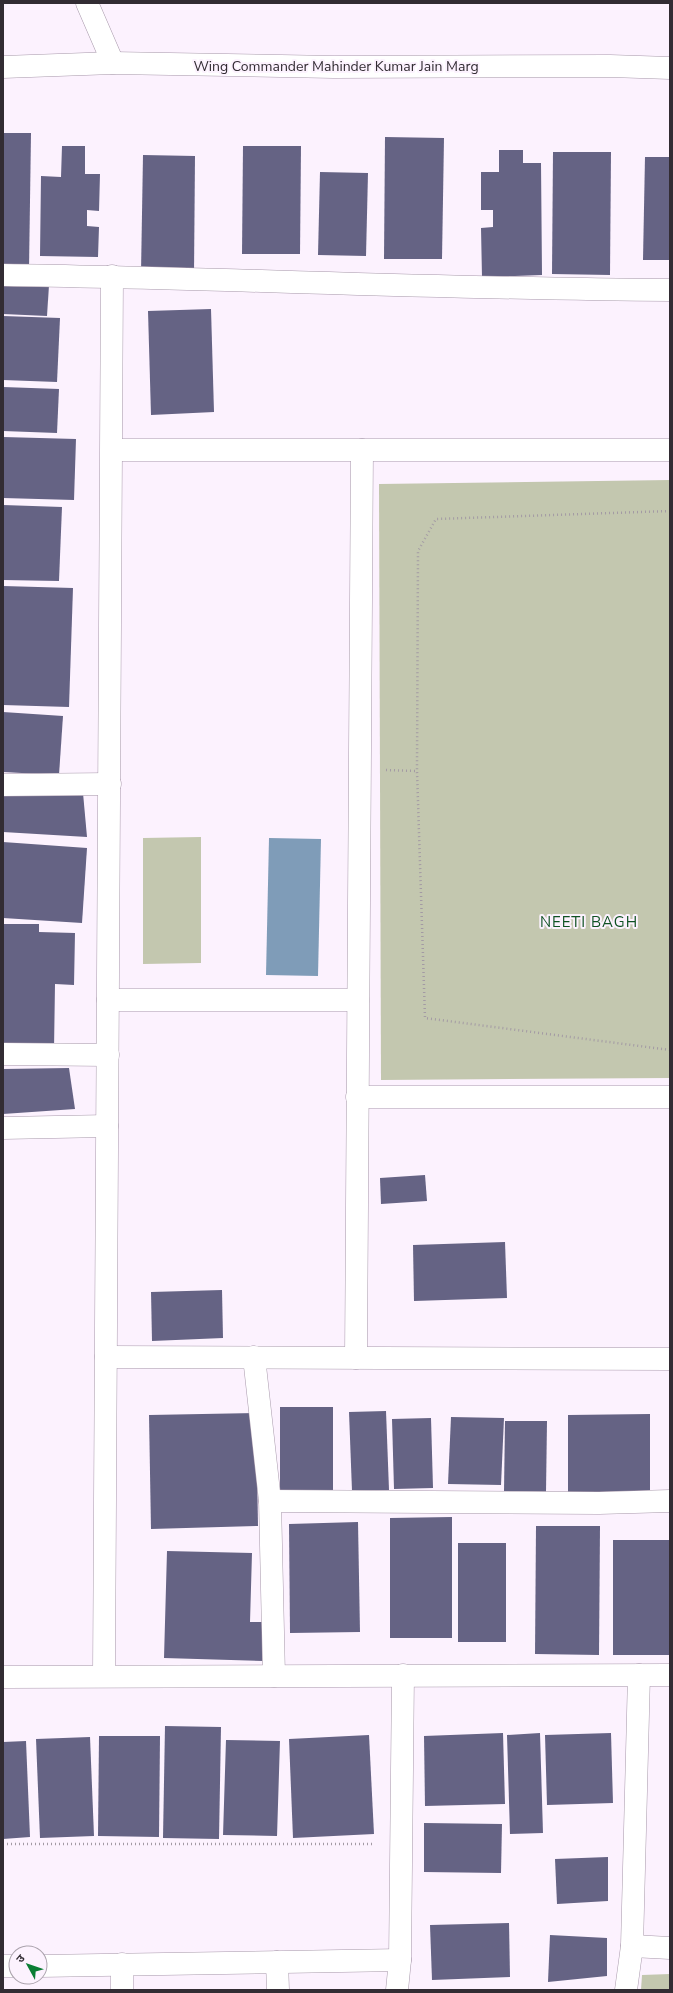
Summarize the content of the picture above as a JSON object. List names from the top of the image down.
{
  "streets": {
    "street": ["Wing Commander Mahinder Kumar Jain Marg"]
  },
  "districts": ["NEETI BAGH"],
  "north": "top left"
}
